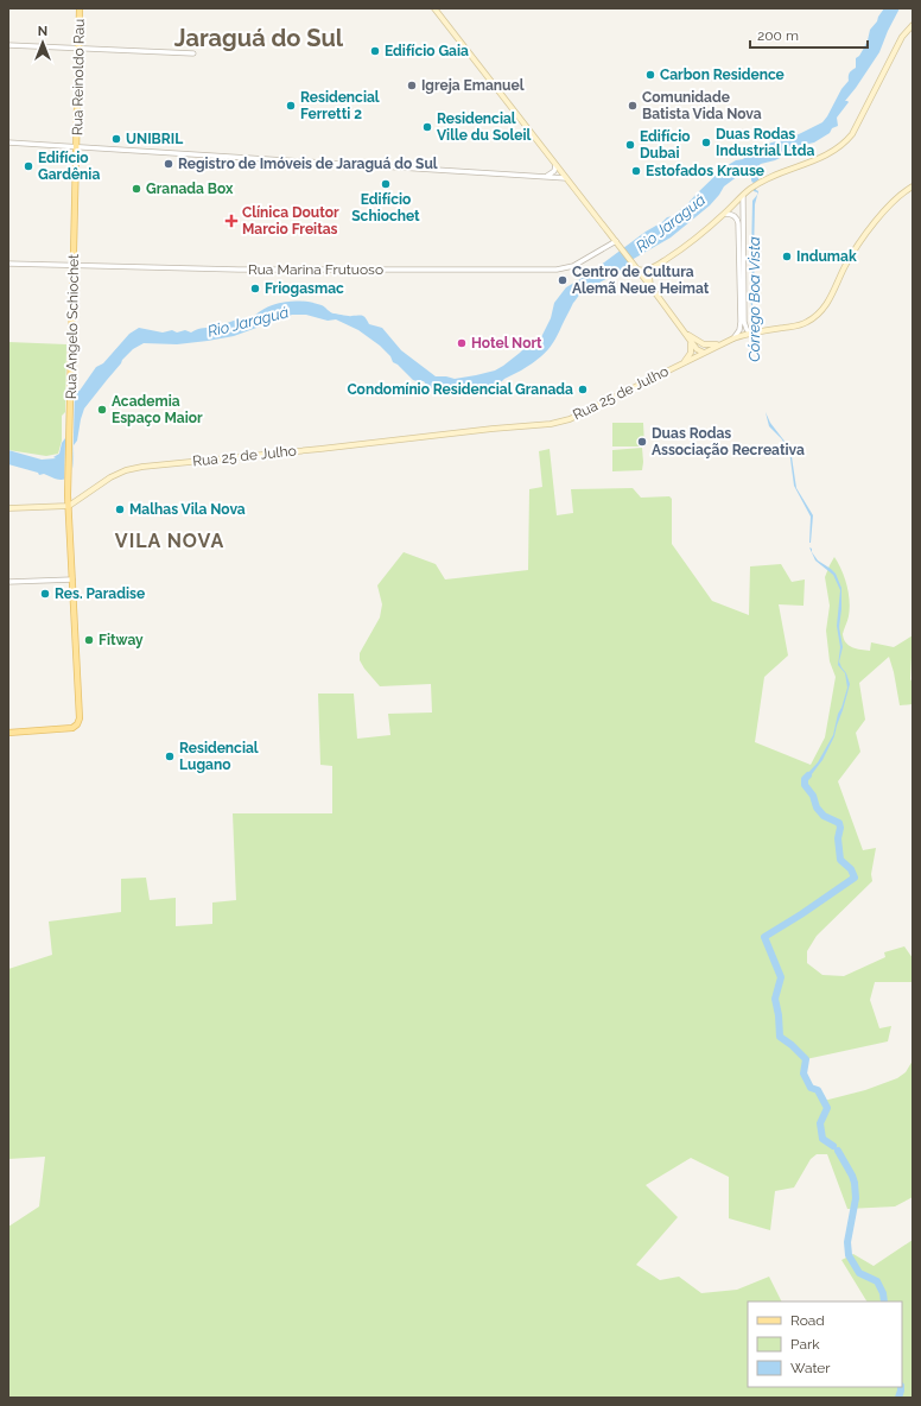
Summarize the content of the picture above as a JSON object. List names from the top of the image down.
{
  "streets": {
    "main road": ["Rua Reinoldo Rau", "Rua Angelo Schiochet", "Rua 25 de Julho"],
    "street": ["Rua Marina Frutuoso"]
  },
  "crossings": [
    ["Rua Reinoldo Rau", "Rua Angelo Schiochet"],
    ["Rua Marina Frutuoso", "Rua Angelo Schiochet"],
    ["Rua Angelo Schiochet", "Rua 25 de Julho"]
  ],
  "districts": ["Jaraguá do Sul", "VILA NOVA"],
  "water": ["Rio Jaraguá", "Córrego Boa Vista"],
  "places": {
    "other": [
      "Edifício Gaia",
      "Carbon Residence",
      "Igreja Emanuel",
      "Residencial Ferretti 2",
      "Comunidade Batista Vida Nova",
      "Residencial Ville du Soleil",
      "UNIBRIL",
      "Duas Rodas Industrial Ltda",
      "Edifício Dubai",
      "Registro de Imóveis de Jaraguá do Sul",
      "Edifício Gardênia",
      "Estofados Krause",
      "Edifício Schiochet",
      "Granada Box",
      "Indumak",
      "Centro de Cultura Alemã Neue Heimat",
      "Friogasmac",
      "Hotel Nort",
      "Condomínio Residencial Granada",
      "Academia Espaço Maior",
      "Duas Rodas Associação Recreativa",
      "Malhas Vila Nova",
      "Res. Paradise",
      "Fitway",
      "Residencial Lugano"
    ],
    "health": ["Clínica Doutor Marcio Freitas"]
  },
  "legend": ["Road", "Park", "Water"],
  "scale_bar": "200 m",
  "north": "top"
}
